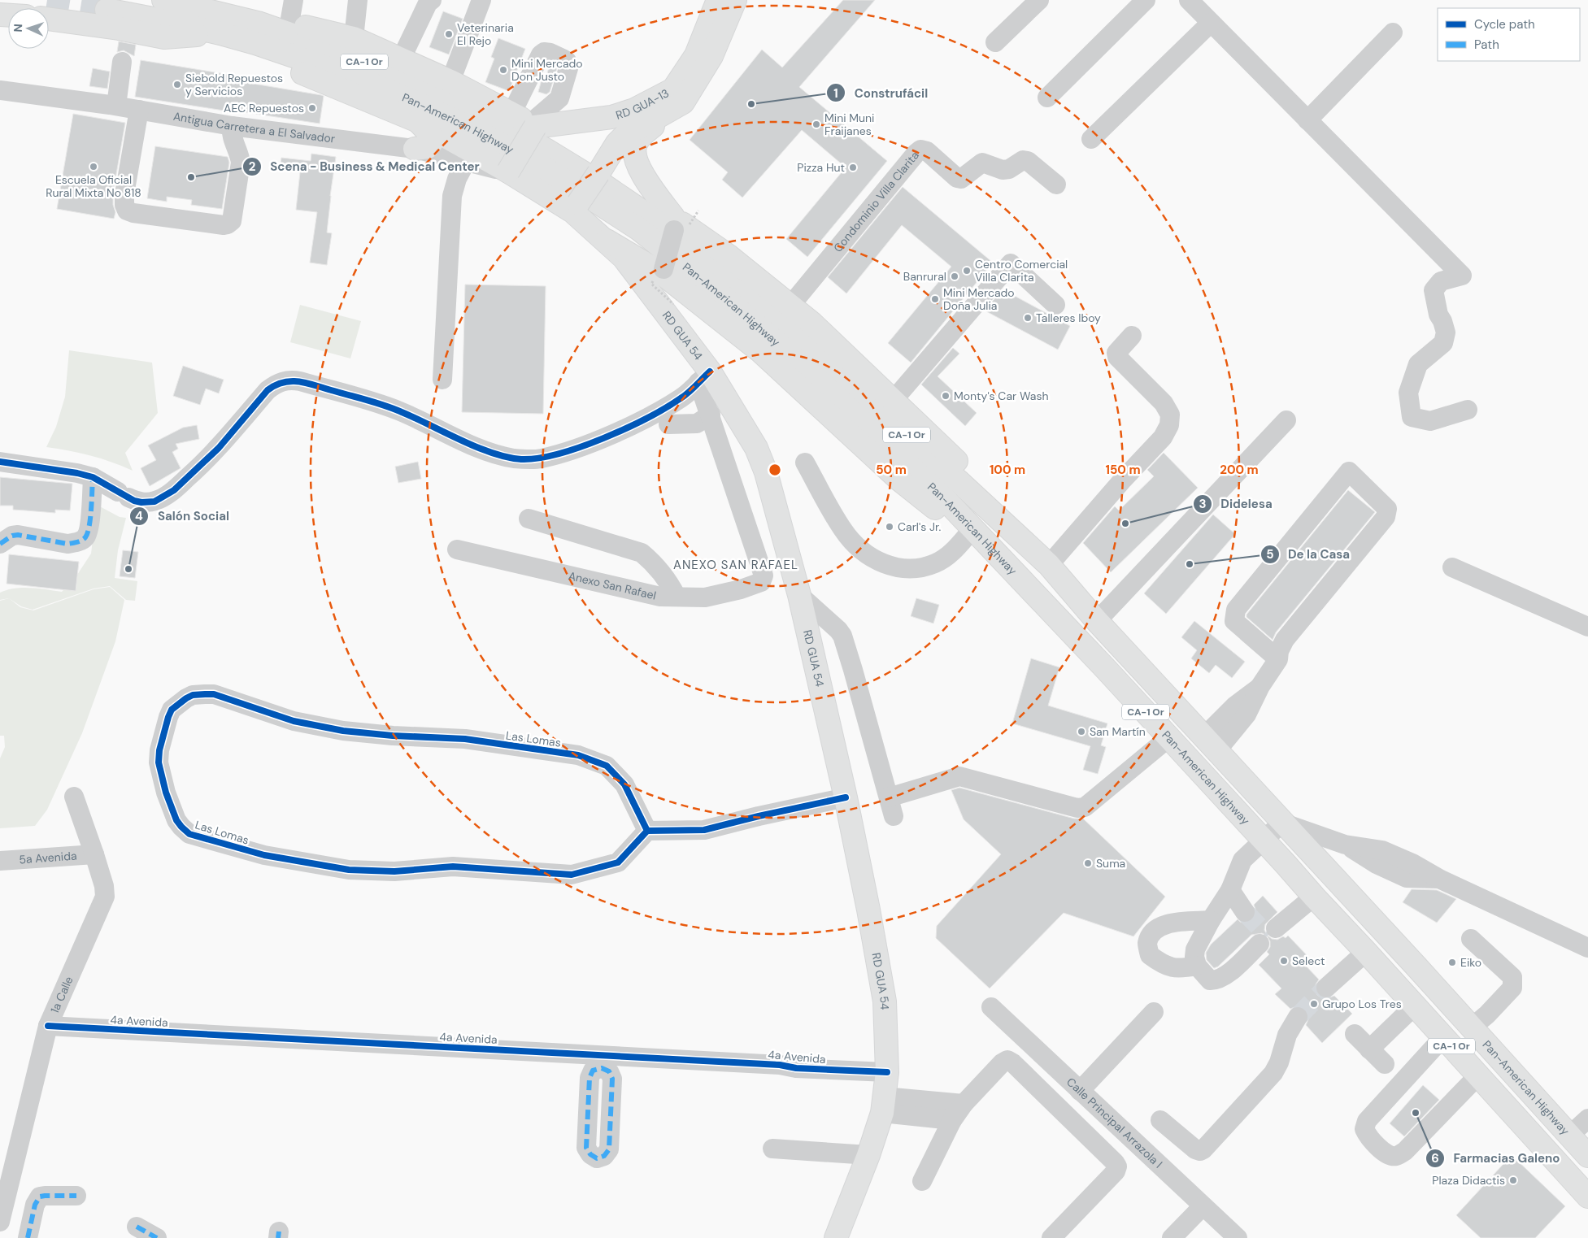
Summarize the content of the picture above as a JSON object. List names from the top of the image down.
{
  "streets": {
    "main road": [
      "CA-1 Or",
      "RD GUA-13",
      "Pan-American Highway",
      "RD GUA 54"
    ],
    "street": [
      "Antigua Carretera a El Salvador",
      "Condominio Villa Clarita",
      "Anexo San Rafael",
      "Las Lomas",
      "5a Avenida",
      "1a Calle",
      "4a Avenida",
      "Calle Principal Arrazola I"
    ]
  },
  "crossings": [
    ["RD GUA-13", "RD GUA 54"],
    ["Antigua Carretera a El Salvador", "RD GUA 54"],
    ["RD GUA 54", "4a Avenida"],
    ["5a Avenida", "1a Calle"],
    ["1a Calle", "4a Avenida"]
  ],
  "districts": ["ANEXO SAN RAFAEL"],
  "places": [
    "Veterinaria El Rejo",
    "Mini Mercado Don Justo",
    "Siebold Repuestos y Servicios",
    "Construfácil",
    "AEC Repuestos",
    "Mini Muni Fraijanes",
    "Escuela Oficial Rural Mixta No 818",
    "Pizza Hut",
    "Scena - Business & Medical Center",
    "Centro Comercial Villa Clarita",
    "Banrural",
    "Mini Mercado Doña Julia",
    "Talleres Iboy",
    "Monty's Car Wash",
    "Didelesa",
    "Carl's Jr.",
    "De la Casa",
    "Salón Social",
    "San Martín",
    "Suma",
    "Select",
    "Eiko",
    "Grupo Los Tres",
    "Farmacias Galeno",
    "Plaza Didactis"
  ],
  "legend": ["Cycle path", "Path"],
  "north": "left",
  "rings": [
    "50 m",
    "100 m",
    "150 m",
    "200 m"
  ]
}
